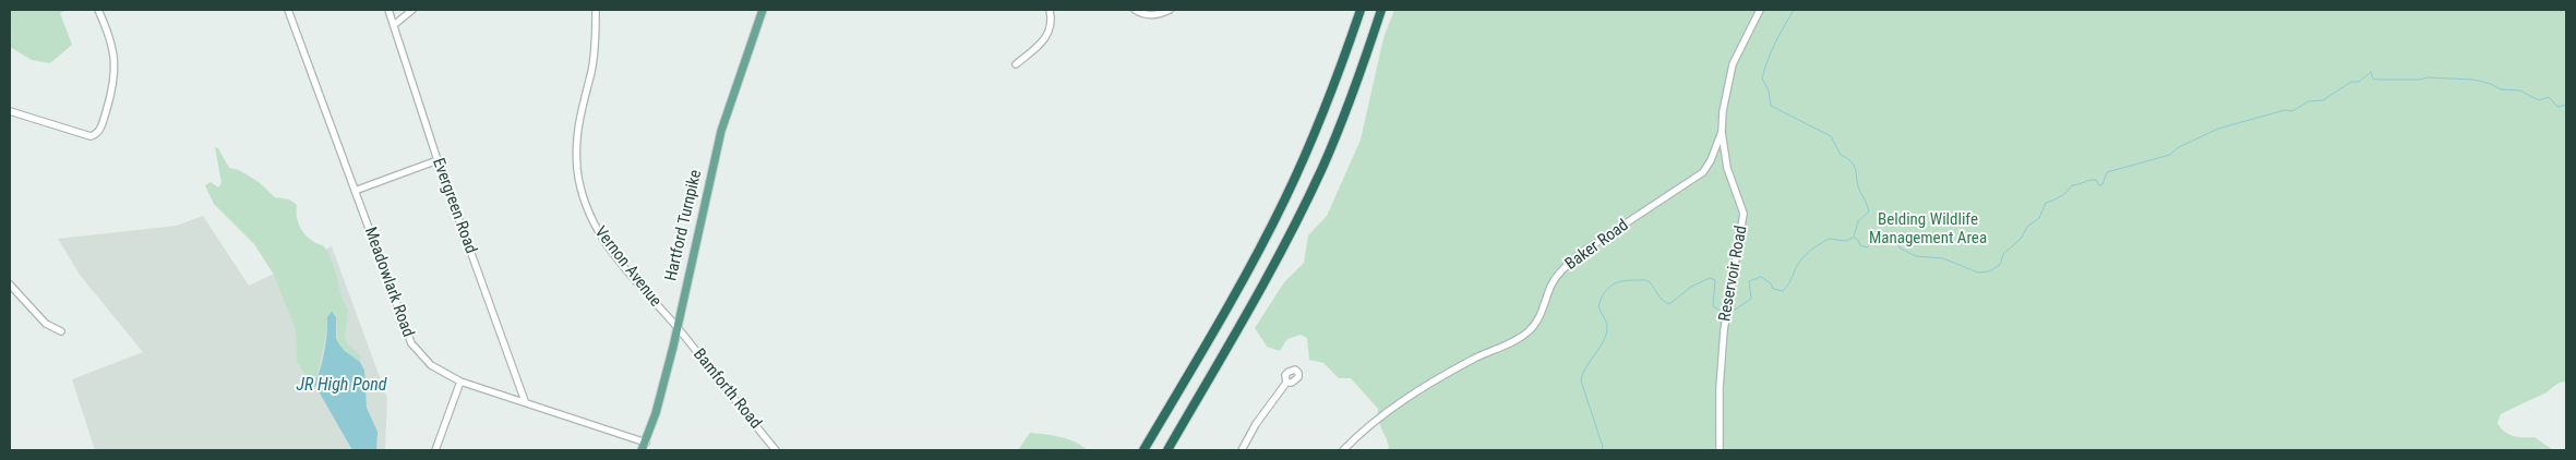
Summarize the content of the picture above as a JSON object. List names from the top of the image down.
{
  "streets": {
    "main road": ["Hartford Turnpike"],
    "street": [
      "Evergreen Road",
      "Baker Road",
      "Vernon Avenue",
      "Reservoir Road",
      "Meadowlark Road",
      "Bamforth Road"
    ]
  },
  "crossings": [
    ["Evergreen Road", "Meadowlark Road"],
    ["Hartford Turnpike", "Vernon Avenue"],
    ["Hartford Turnpike", "Meadowlark Road"],
    ["Hartford Turnpike", "Bamforth Road"],
    ["Baker Road", "Reservoir Road"],
    ["Vernon Avenue", "Bamforth Road"]
  ],
  "water": ["JR High Pond"],
  "parks": ["Belding Wildlife Management Area"]
}
